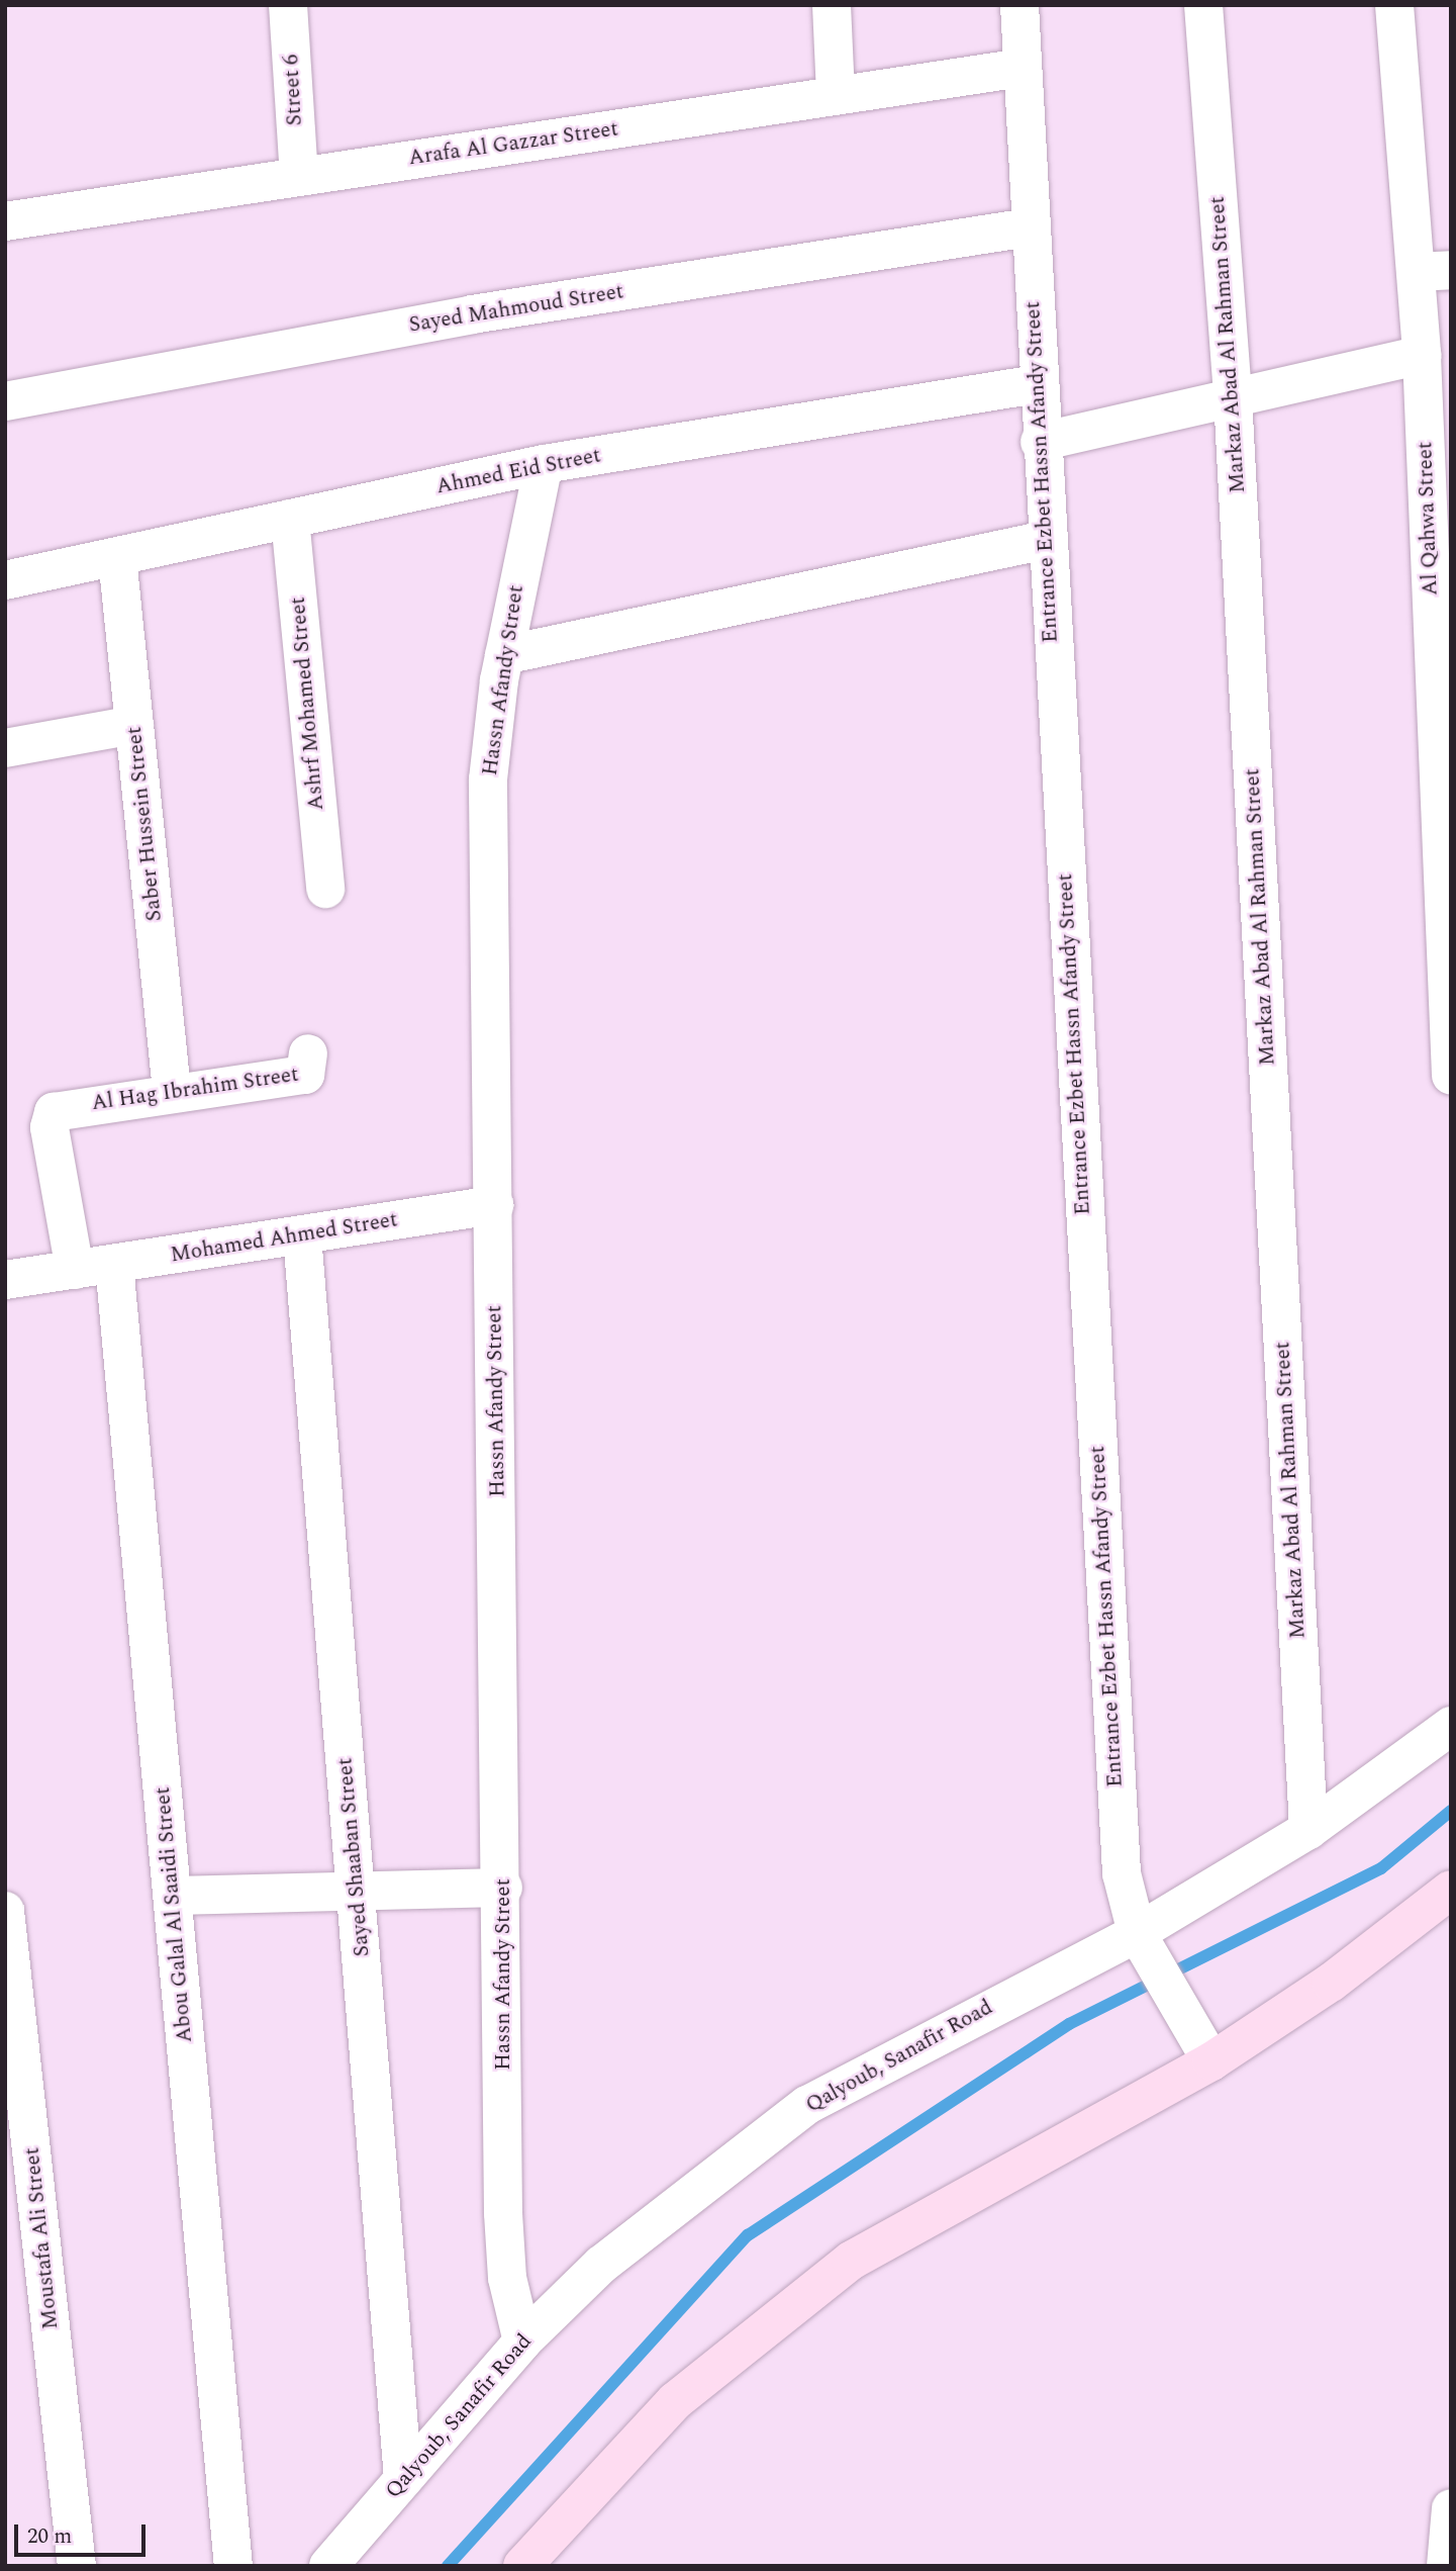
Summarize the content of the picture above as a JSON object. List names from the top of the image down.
{
  "streets": {
    "street": [
      "Street 6",
      "Arafa Al Gazzar Street",
      "Sayed Mahmoud Street",
      "Markaz Abad Al Rahman Street",
      "Ahmed Eid Street",
      "Entrance Ezbet Hassn Afandy Street",
      "Al Qahwa Street",
      "Hassn Afandy Street",
      "Ashrf Mohamed Street",
      "Saber Hussein Street",
      "Al Hag Ibrahim Street",
      "Mohamed Ahmed Street",
      "Sayed Shaaban Street",
      "Abou Galal Al Saaidi Street",
      "Qalyoub, Sanafir Road",
      "Moustafa Ali Street"
    ]
  },
  "crossings": [
    ["Street 6", "Arafa Al Gazzar Street"],
    ["Arafa Al Gazzar Street", "Entrance Ezbet Hassn Afandy Street"],
    ["Sayed Mahmoud Street", "Entrance Ezbet Hassn Afandy Street"],
    ["Markaz Abad Al Rahman Street", "Qalyoub, Sanafir Road"],
    ["Ahmed Eid Street", "Entrance Ezbet Hassn Afandy Street"],
    ["Ahmed Eid Street", "Hassn Afandy Street"],
    ["Ahmed Eid Street", "Ashrf Mohamed Street"],
    ["Ahmed Eid Street", "Saber Hussein Street"],
    ["Entrance Ezbet Hassn Afandy Street", "Qalyoub, Sanafir Road"],
    ["Hassn Afandy Street", "Mohamed Ahmed Street"],
    ["Hassn Afandy Street", "Qalyoub, Sanafir Road"],
    ["Saber Hussein Street", "Al Hag Ibrahim Street"],
    ["Al Hag Ibrahim Street", "Mohamed Ahmed Street"],
    ["Mohamed Ahmed Street", "Sayed Shaaban Street"],
    ["Mohamed Ahmed Street", "Abou Galal Al Saaidi Street"],
    ["Sayed Shaaban Street", "Qalyoub, Sanafir Road"]
  ],
  "scale_bar": "20 m"
}
